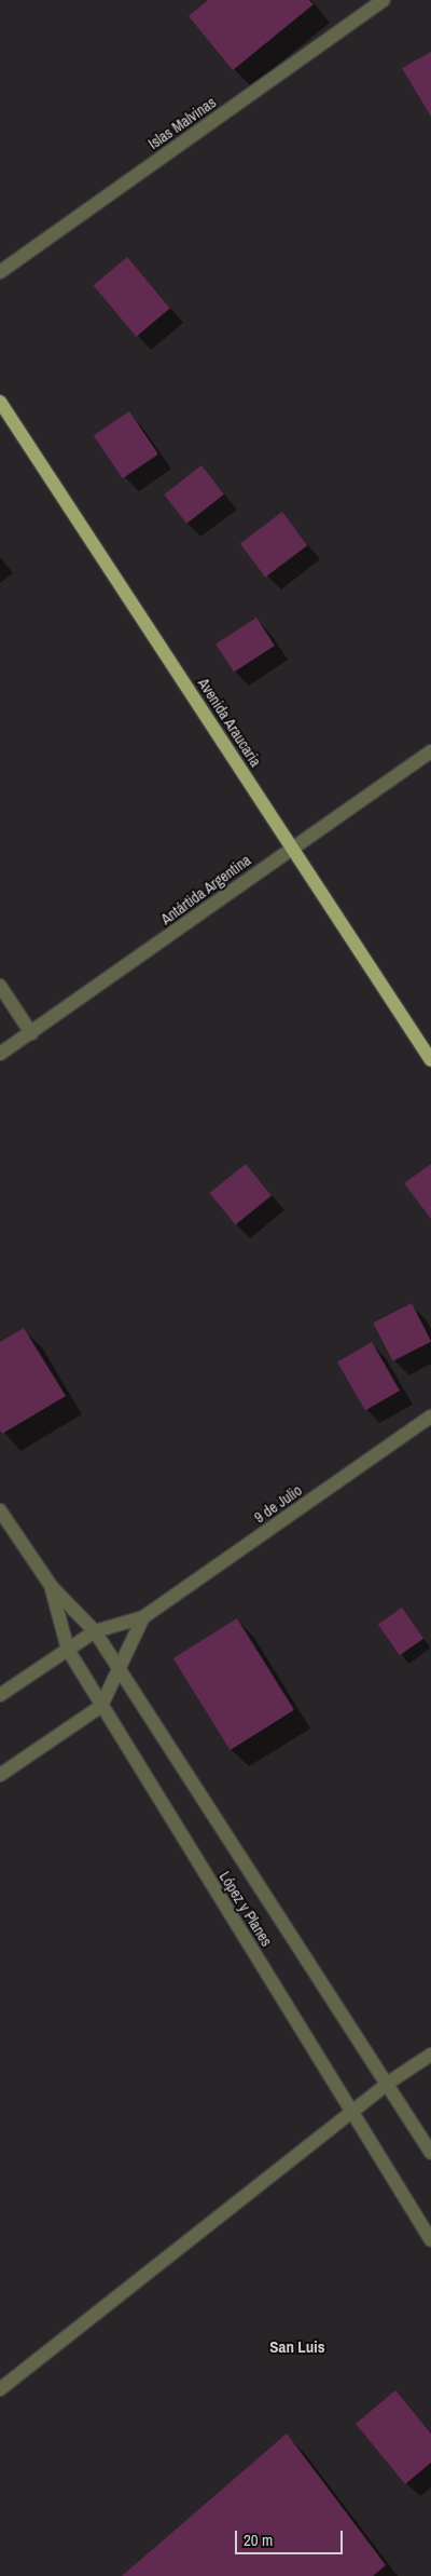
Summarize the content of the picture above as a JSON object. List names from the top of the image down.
{
  "streets": {
    "main road": ["Avenida Araucaria"],
    "street": [
      "Islas Malvinas",
      "Antártida Argentina",
      "9 de Julio",
      "López y Planes"
    ]
  },
  "crossings": [
    ["Avenida Araucaria", "Antártida Argentina"],
    ["9 de Julio", "López y Planes"]
  ],
  "districts": ["San Luis"],
  "scale_bar": "20 m"
}
